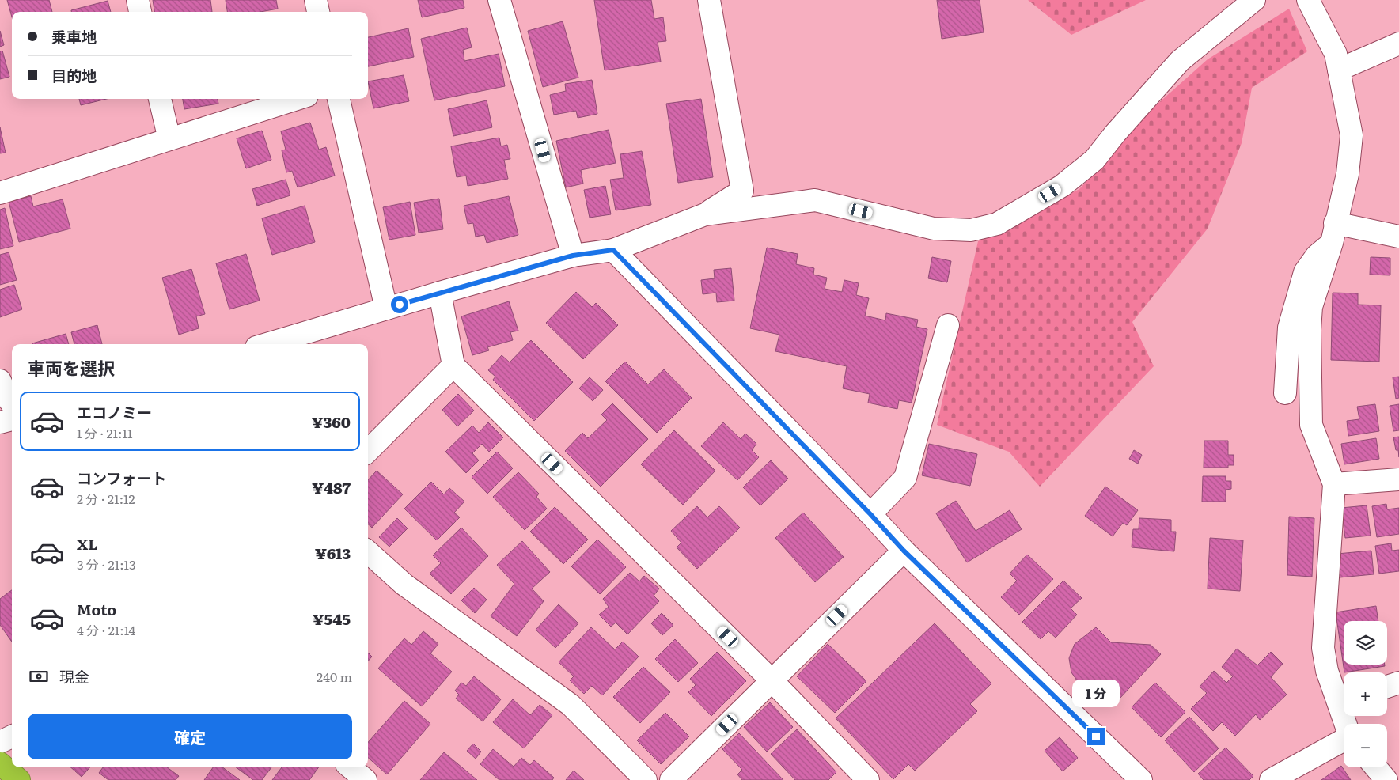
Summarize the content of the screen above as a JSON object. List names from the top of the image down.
{
  "page": {
    "banner": ["乗車地", "目的地"],
    "heading": "車両を選択",
    "list": [
      {
        "name": "エコノミー",
        "note": "1 分 · 21:11",
        "value": "¥360"
      },
      {
        "name": "コンフォート",
        "note": "2 分 · 21:12",
        "value": "¥487"
      },
      {
        "name": "XL",
        "note": "3 分 · 21:13",
        "value": "¥613"
      },
      {
        "name": "Moto",
        "note": "4 分 · 21:14",
        "value": "¥545"
      }
    ],
    "map_buttons": ["+", "−"],
    "pay": ["現金", "240 m"],
    "bubble": "1 分",
    "buttons": "確定"
  }
}
